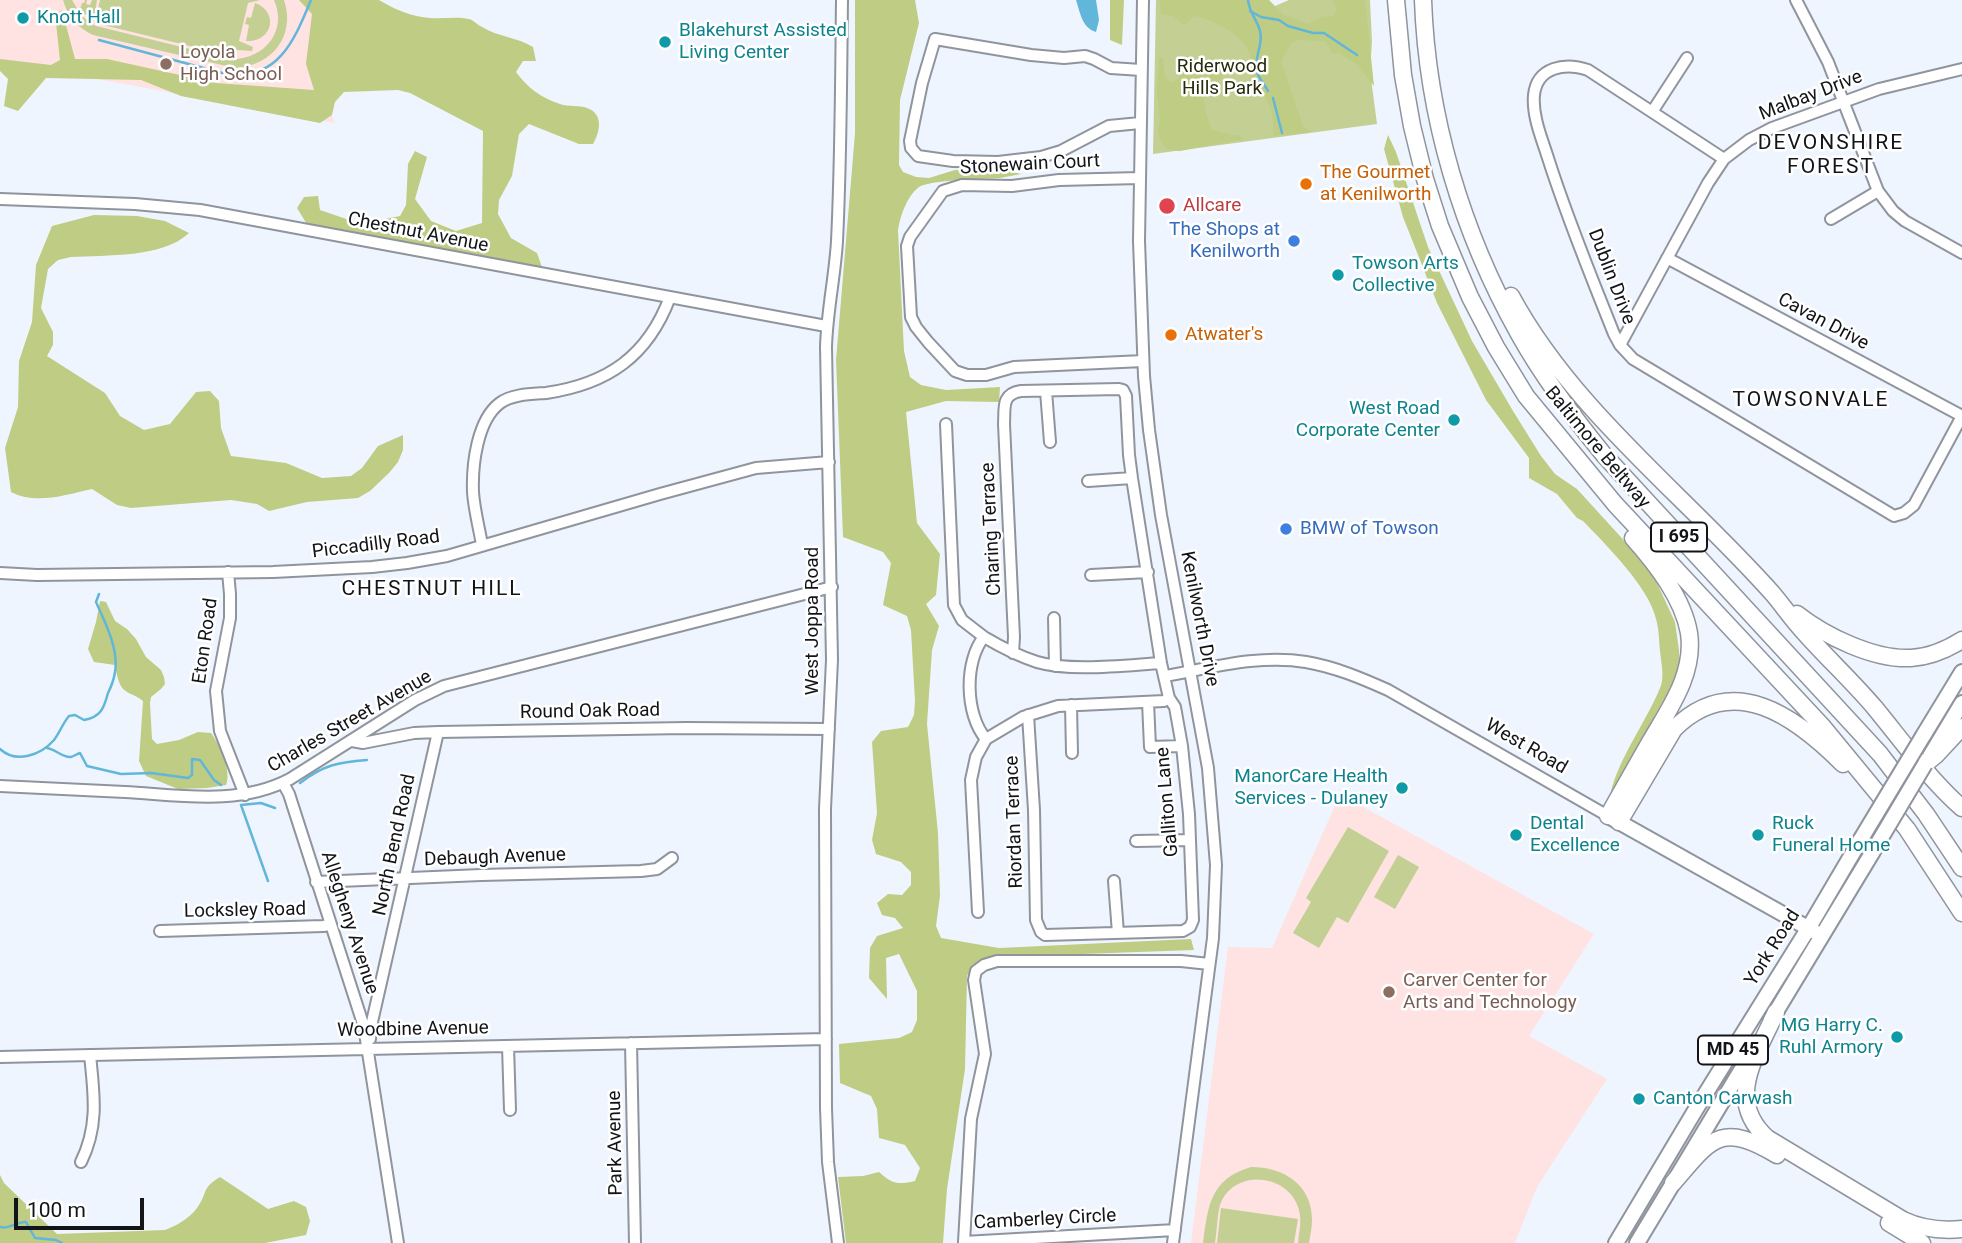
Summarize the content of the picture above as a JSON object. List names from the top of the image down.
{
  "streets": {
    "highway": ["Baltimore Beltway", "I 695"],
    "main road": ["West Road", "York Road", "MD 45"],
    "street": [
      "Malbay Drive",
      "Stonewain Court",
      "Chestnut Avenue",
      "Dublin Drive",
      "Cavan Drive",
      "Charing Terrace",
      "Piccadilly Road",
      "Kenilworth Drive",
      "West Joppa Road",
      "Eton Road",
      "Round Oak Road",
      "Charles Street Avenue",
      "Galliton Lane",
      "Riordan Terrace",
      "North Bend Road",
      "Debaugh Avenue",
      "Locksley Road",
      "Allegheny Avenue",
      "Woodbine Avenue",
      "Park Avenue",
      "Camberley Circle"
    ]
  },
  "crossings": [
    ["Malbay Drive", "Dublin Drive"],
    ["Malbay Drive", "Cavan Drive"],
    ["Stonewain Court", "Kenilworth Drive"],
    ["Chestnut Avenue", "West Joppa Road"],
    ["Dublin Drive", "Cavan Drive"],
    ["Charing Terrace", "Galliton Lane"],
    ["Piccadilly Road", "West Joppa Road"],
    ["Piccadilly Road", "Eton Road"],
    ["Kenilworth Drive", "West Road"],
    ["Kenilworth Drive", "Camberley Circle"],
    ["West Joppa Road", "Round Oak Road"],
    ["West Joppa Road", "Charles Street Avenue"],
    ["West Joppa Road", "Woodbine Avenue"],
    ["Eton Road", "Charles Street Avenue"],
    ["Round Oak Road", "Charles Street Avenue"],
    ["Round Oak Road", "North Bend Road"],
    ["Charles Street Avenue", "Allegheny Avenue"],
    ["West Road", "York Road"],
    ["Galliton Lane", "Riordan Terrace"],
    ["North Bend Road", "Debaugh Avenue"],
    ["North Bend Road", "Allegheny Avenue"],
    ["North Bend Road", "Woodbine Avenue"],
    ["Debaugh Avenue", "Allegheny Avenue"],
    ["Locksley Road", "Allegheny Avenue"],
    ["Allegheny Avenue", "Woodbine Avenue"],
    ["Woodbine Avenue", "Park Avenue"]
  ],
  "districts": ["DEVONSHIRE FOREST", "TOWSONVALE", "CHESTNUT HILL"],
  "parks": ["Riderwood Hills Park"],
  "places": [
    "Knott Hall",
    "Blakehurst Assisted Living Center",
    "Loyola High School",
    "The Gourmet at Kenilworth",
    "Allcare",
    "The Shops at Kenilworth",
    "Towson Arts Collective",
    "Atwater's",
    "West Road Corporate Center",
    "BMW of Towson",
    "ManorCare Health Services - Dulaney",
    "Dental Excellence",
    "Ruck Funeral Home",
    "Carver Center for Arts and Technology",
    "MG Harry C. Ruhl Armory",
    "Canton Carwash"
  ],
  "scale_bar": "100 m"
}
